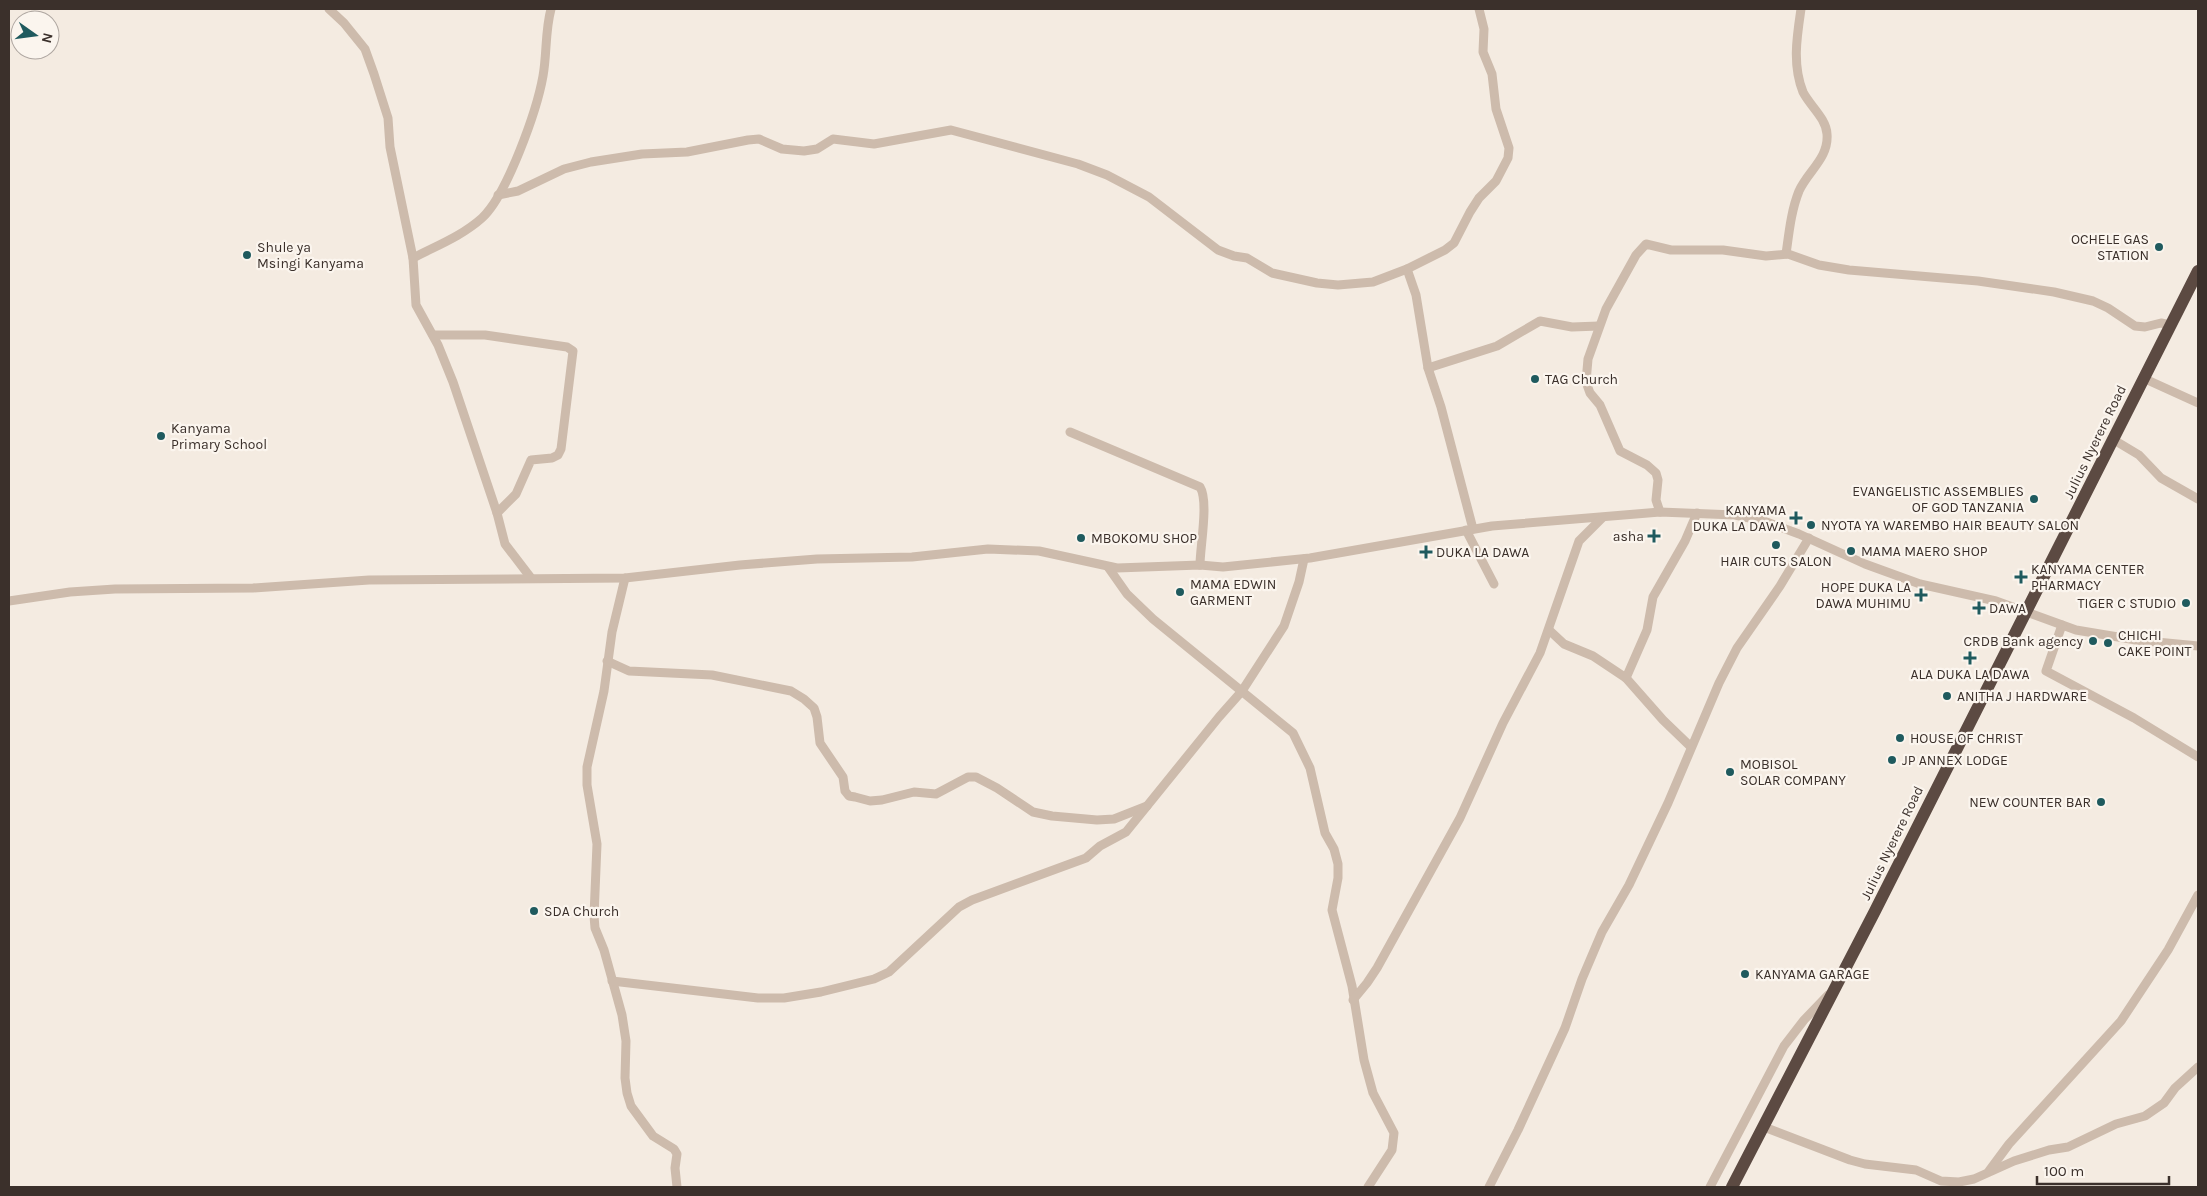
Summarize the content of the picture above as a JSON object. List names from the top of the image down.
{
  "streets": {
    "highway": ["Julius Nyerere Road"]
  },
  "places": {
    "other": [
      "OCHELE GAS STATION",
      "Shule ya Msingi Kanyama",
      "TAG Church",
      "Kanyama Primary School",
      "EVANGELISTIC ASSEMBLIES OF GOD TANZANIA",
      "NYOTA YA WAREMBO HAIR BEAUTY SALON",
      "MBOKOMU SHOP",
      "HAIR CUTS SALON",
      "MAMA MAERO SHOP",
      "MAMA EDWIN GARMENT",
      "TIGER C STUDIO",
      "CRDB Bank agency",
      "CHICHI CAKE POINT",
      "ANITHA J HARDWARE",
      "HOUSE OF CHRIST",
      "JP ANNEX LODGE",
      "MOBISOL SOLAR COMPANY",
      "NEW COUNTER BAR",
      "SDA Church",
      "KANYAMA GARAGE"
    ],
    "health": [
      "KANYAMA DUKA LA DAWA",
      "asha",
      "DUKA LA DAWA",
      "KANYAMA CENTER PHARMACY",
      "HOPE DUKA LA DAWA MUHIMU",
      "DAWA",
      "ALA DUKA LA DAWA"
    ]
  },
  "scale_bar": "100 m",
  "north": "right"
}
